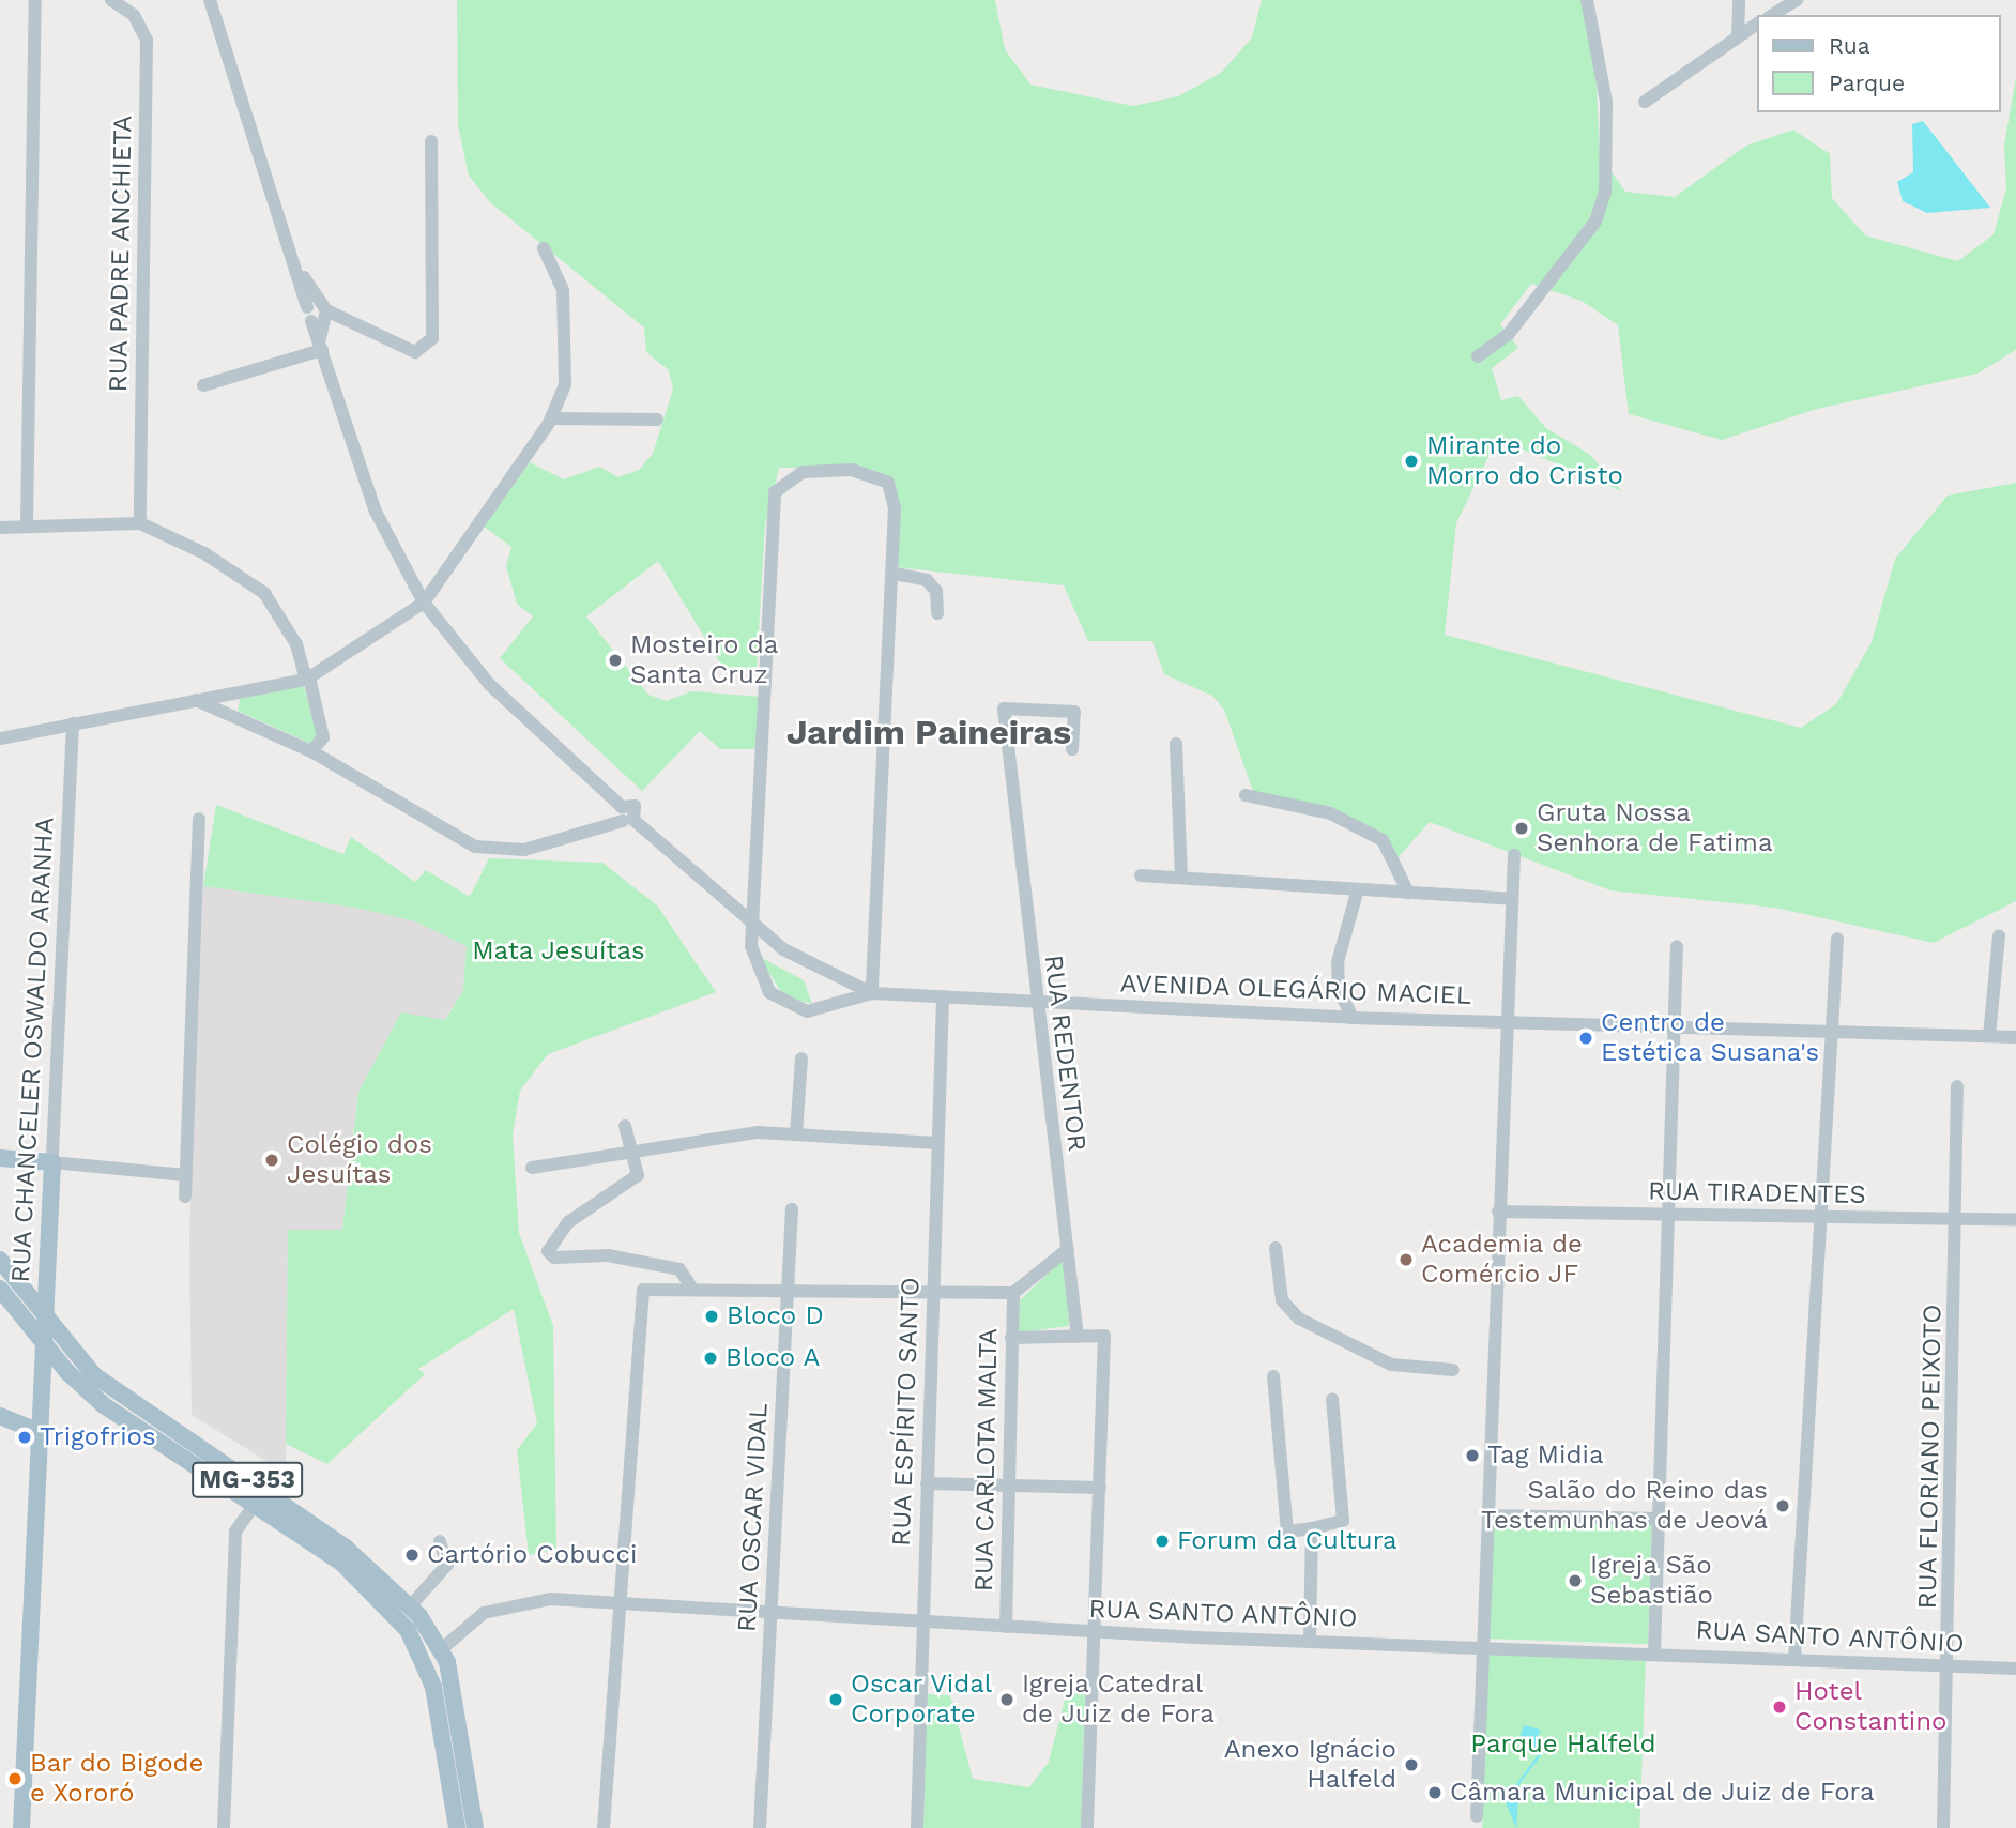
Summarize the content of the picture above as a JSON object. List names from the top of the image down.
{
  "streets": {
    "main road": ["RUA CHANCELER OSWALDO ARANHA", "MG-353"],
    "street": [
      "RUA PADRE ANCHIETA",
      "AVENIDA OLEGÁRIO MACIEL",
      "RUA REDENTOR",
      "RUA TIRADENTES",
      "RUA ESPÍRITO SANTO",
      "RUA FLORIANO PEIXOTO",
      "RUA CARLOTA MALTA",
      "RUA OSCAR VIDAL",
      "RUA SANTO ANTÔNIO"
    ]
  },
  "crossings": [
    ["AVENIDA OLEGÁRIO MACIEL", "RUA REDENTOR"],
    ["AVENIDA OLEGÁRIO MACIEL", "RUA ESPÍRITO SANTO"],
    ["RUA CHANCELER OSWALDO ARANHA", "MG-353"],
    ["RUA TIRADENTES", "RUA FLORIANO PEIXOTO"],
    ["RUA ESPÍRITO SANTO", "RUA SANTO ANTÔNIO"],
    ["RUA FLORIANO PEIXOTO", "RUA SANTO ANTÔNIO"],
    ["RUA CARLOTA MALTA", "RUA SANTO ANTÔNIO"],
    ["MG-353", "RUA SANTO ANTÔNIO"],
    ["RUA OSCAR VIDAL", "RUA SANTO ANTÔNIO"]
  ],
  "districts": ["Jardim Paineiras"],
  "parks": ["Mata Jesuítas", "Parque Halfeld"],
  "places": [
    "Mirante do Morro do Cristo",
    "Mosteiro da Santa Cruz",
    "Gruta Nossa Senhora de Fatima",
    "Centro de Estética Susana's",
    "Colégio dos Jesuítas",
    "Academia de Comércio JF",
    "Bloco D",
    "Bloco A",
    "Trigofrios",
    "Tag Midia",
    "Salão do Reino das Testemunhas de Jeová",
    "Forum da Cultura",
    "Cartório Cobucci",
    "Igreja São Sebastião",
    "Oscar Vidal Corporate",
    "Igreja Catedral de Juiz de Fora",
    "Hotel Constantino",
    "Anexo Ignácio Halfeld",
    "Bar do Bigode e Xororó",
    "Câmara Municipal de Juiz de Fora"
  ],
  "legend": ["Rua", "Parque"]
}
